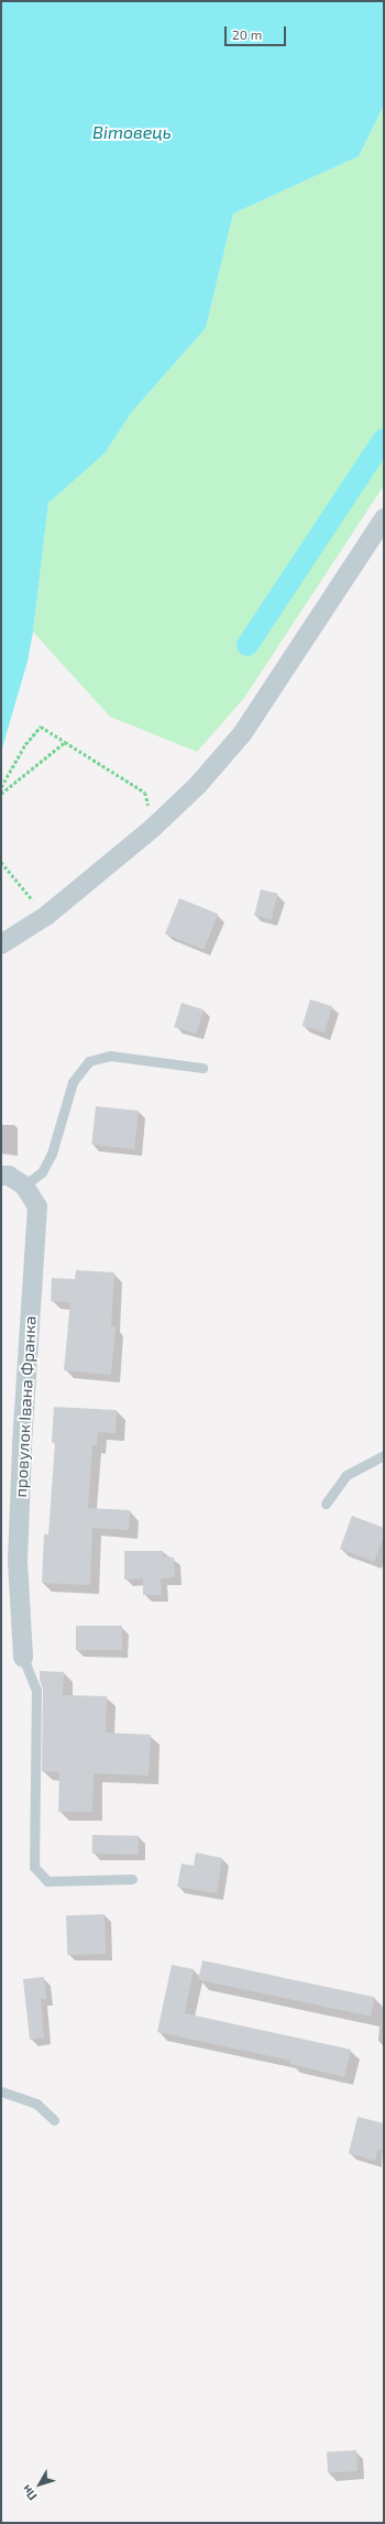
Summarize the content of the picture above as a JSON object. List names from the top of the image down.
{
  "streets": {
    "street": ["провулок Івана Франка"]
  },
  "water": ["Вітовець"],
  "scale_bar": "20 m",
  "north": "bottom left"
}
